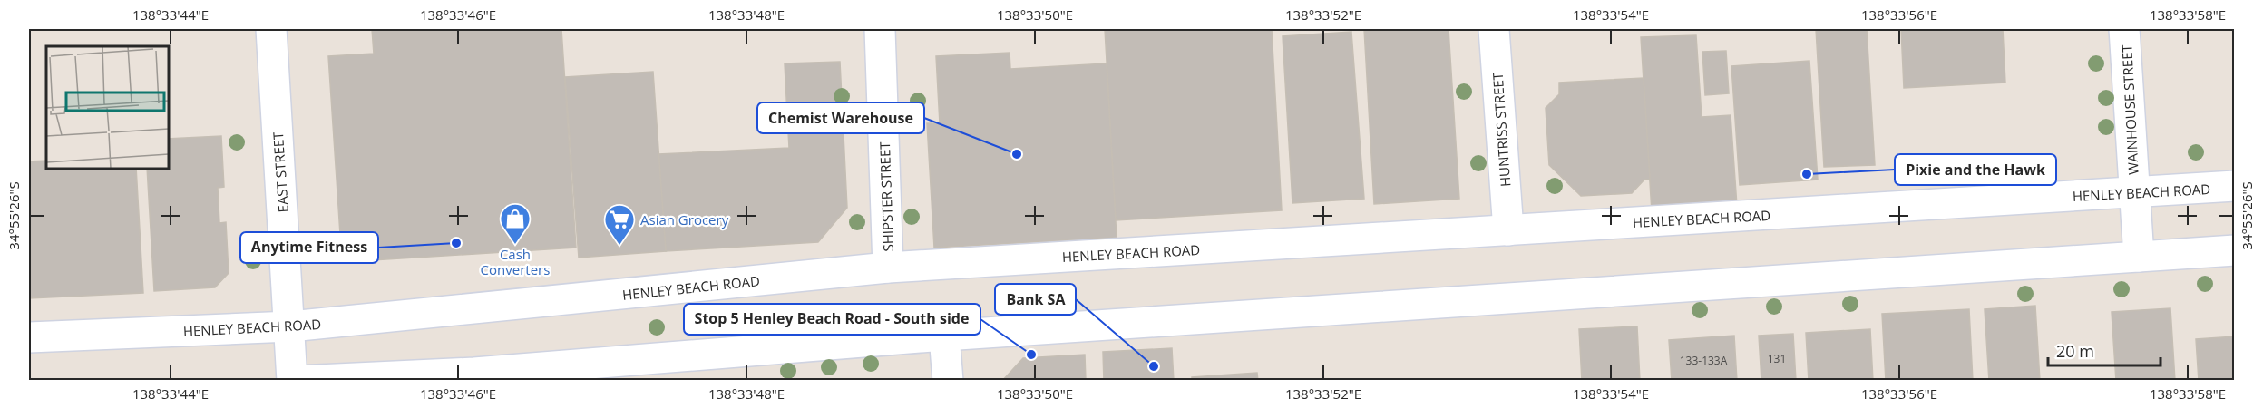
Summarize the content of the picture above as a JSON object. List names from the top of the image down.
{
  "streets": {
    "main road": [
      "WAINHOUSE STREET",
      "HUNTRISS STREET",
      "EAST STREET",
      "HENLEY BEACH ROAD",
      "SHIPSTER STREET"
    ]
  },
  "crossings": [
    ["WAINHOUSE STREET", "HENLEY BEACH ROAD"],
    ["HUNTRISS STREET", "HENLEY BEACH ROAD"],
    ["EAST STREET", "HENLEY BEACH ROAD"],
    ["HENLEY BEACH ROAD", "SHIPSTER STREET"]
  ],
  "places": {
    "other": [
      "Chemist Warehouse",
      "Pixie and the Hawk",
      "Anytime Fitness",
      "Stop 5 Henley Beach Road - South side",
      "Bank SA"
    ],
    "shop": ["Cash Converters"],
    "supermarket": ["Asian Grocery"]
  },
  "house_numbers": ["131", "133-133A"],
  "scale_bar": "20 m",
  "coordinates": [
    "138°33'44\"E",
    "138°33'46\"E",
    "138°33'48\"E",
    "138°33'50\"E",
    "138°33'52\"E",
    "138°33'54\"E",
    "138°33'56\"E",
    "138°33'58\"E",
    "34°55'26\"S"
  ]
}
